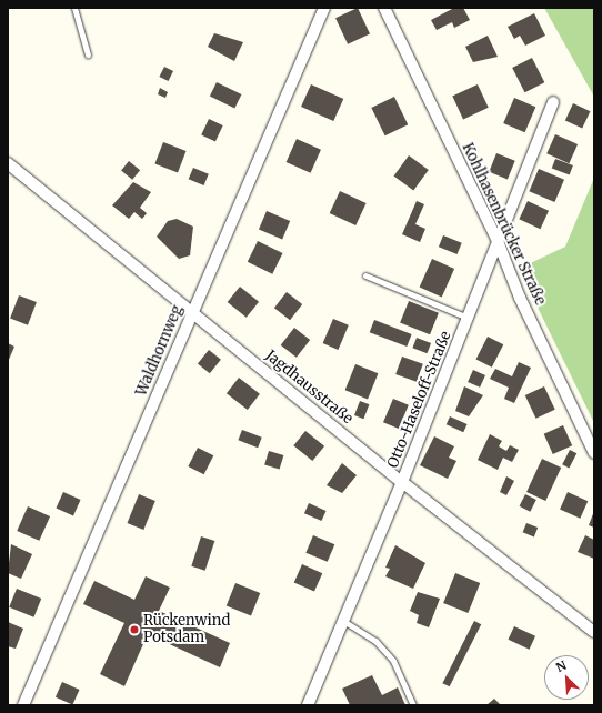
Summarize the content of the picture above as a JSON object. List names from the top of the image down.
{
  "streets": {
    "street": [
      "Kohlhasenbrücker Straße",
      "Waldhornweg",
      "Jagdhausstraße",
      "Otto-Haseloff-Straße"
    ]
  },
  "crossings": [
    ["Kohlhasenbrücker Straße", "Otto-Haseloff-Straße"],
    ["Waldhornweg", "Jagdhausstraße"],
    ["Jagdhausstraße", "Otto-Haseloff-Straße"]
  ],
  "places": ["Rückenwind Potsdam"],
  "north": "top left"
}
